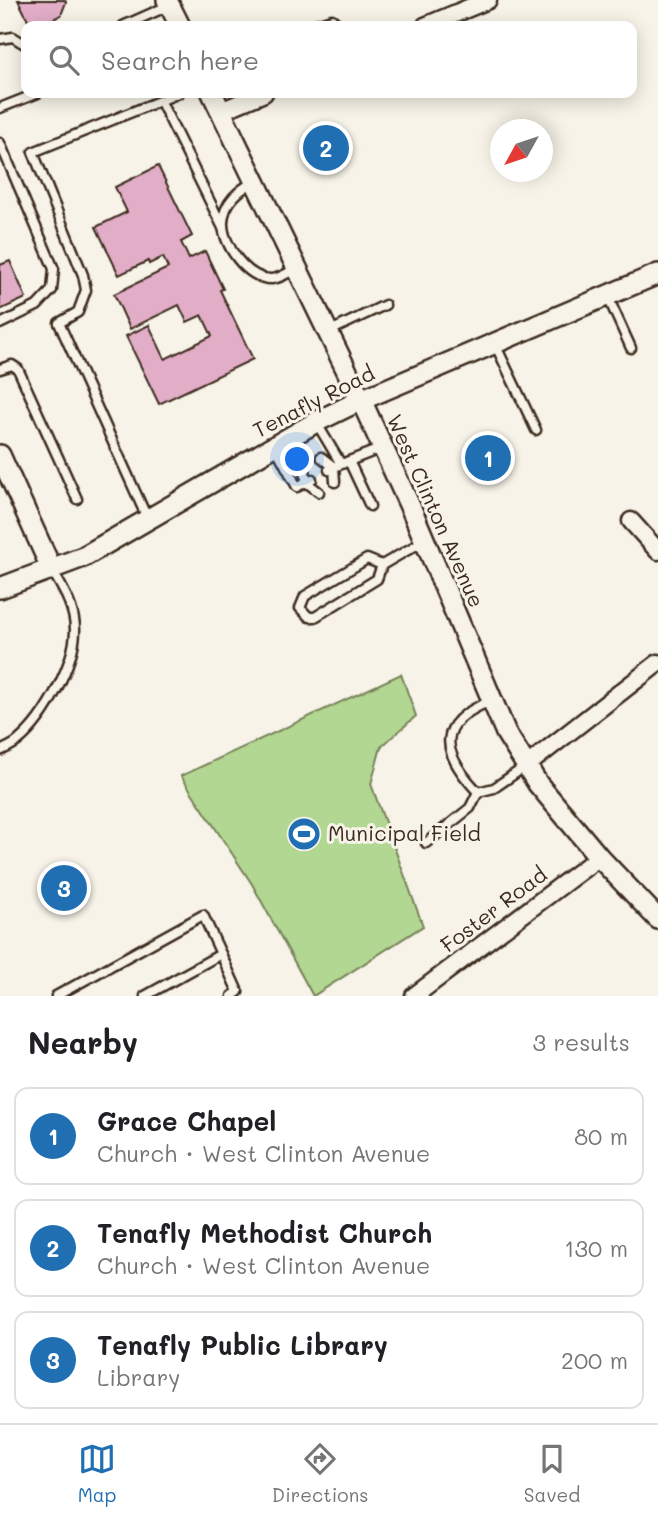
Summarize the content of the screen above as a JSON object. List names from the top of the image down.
{
  "streets": {
    "street": ["Tenafly Road", "West Clinton Avenue", "Foster Road"]
  },
  "crossings": [
    ["Tenafly Road", "West Clinton Avenue"],
    ["West Clinton Avenue", "Foster Road"]
  ],
  "places": {
    "sports": ["Municipal Field"]
  },
  "north": "bottom left",
  "page": {
    "search": "Search here",
    "pins": ["2", "1", "3"],
    "heading": ["Nearby", "3 results"],
    "list": [
      {
        "mark": "1",
        "name": "Grace Chapel",
        "note": "Church · West Clinton Avenue",
        "value": "80 m"
      },
      {
        "mark": "2",
        "name": "Tenafly Methodist Church",
        "note": "Church · West Clinton Avenue",
        "value": "130 m"
      },
      {
        "mark": "3",
        "name": "Tenafly Public Library",
        "note": "Library",
        "value": "200 m"
      }
    ],
    "nav": ["Map", "Directions", "Saved"]
  }
}
